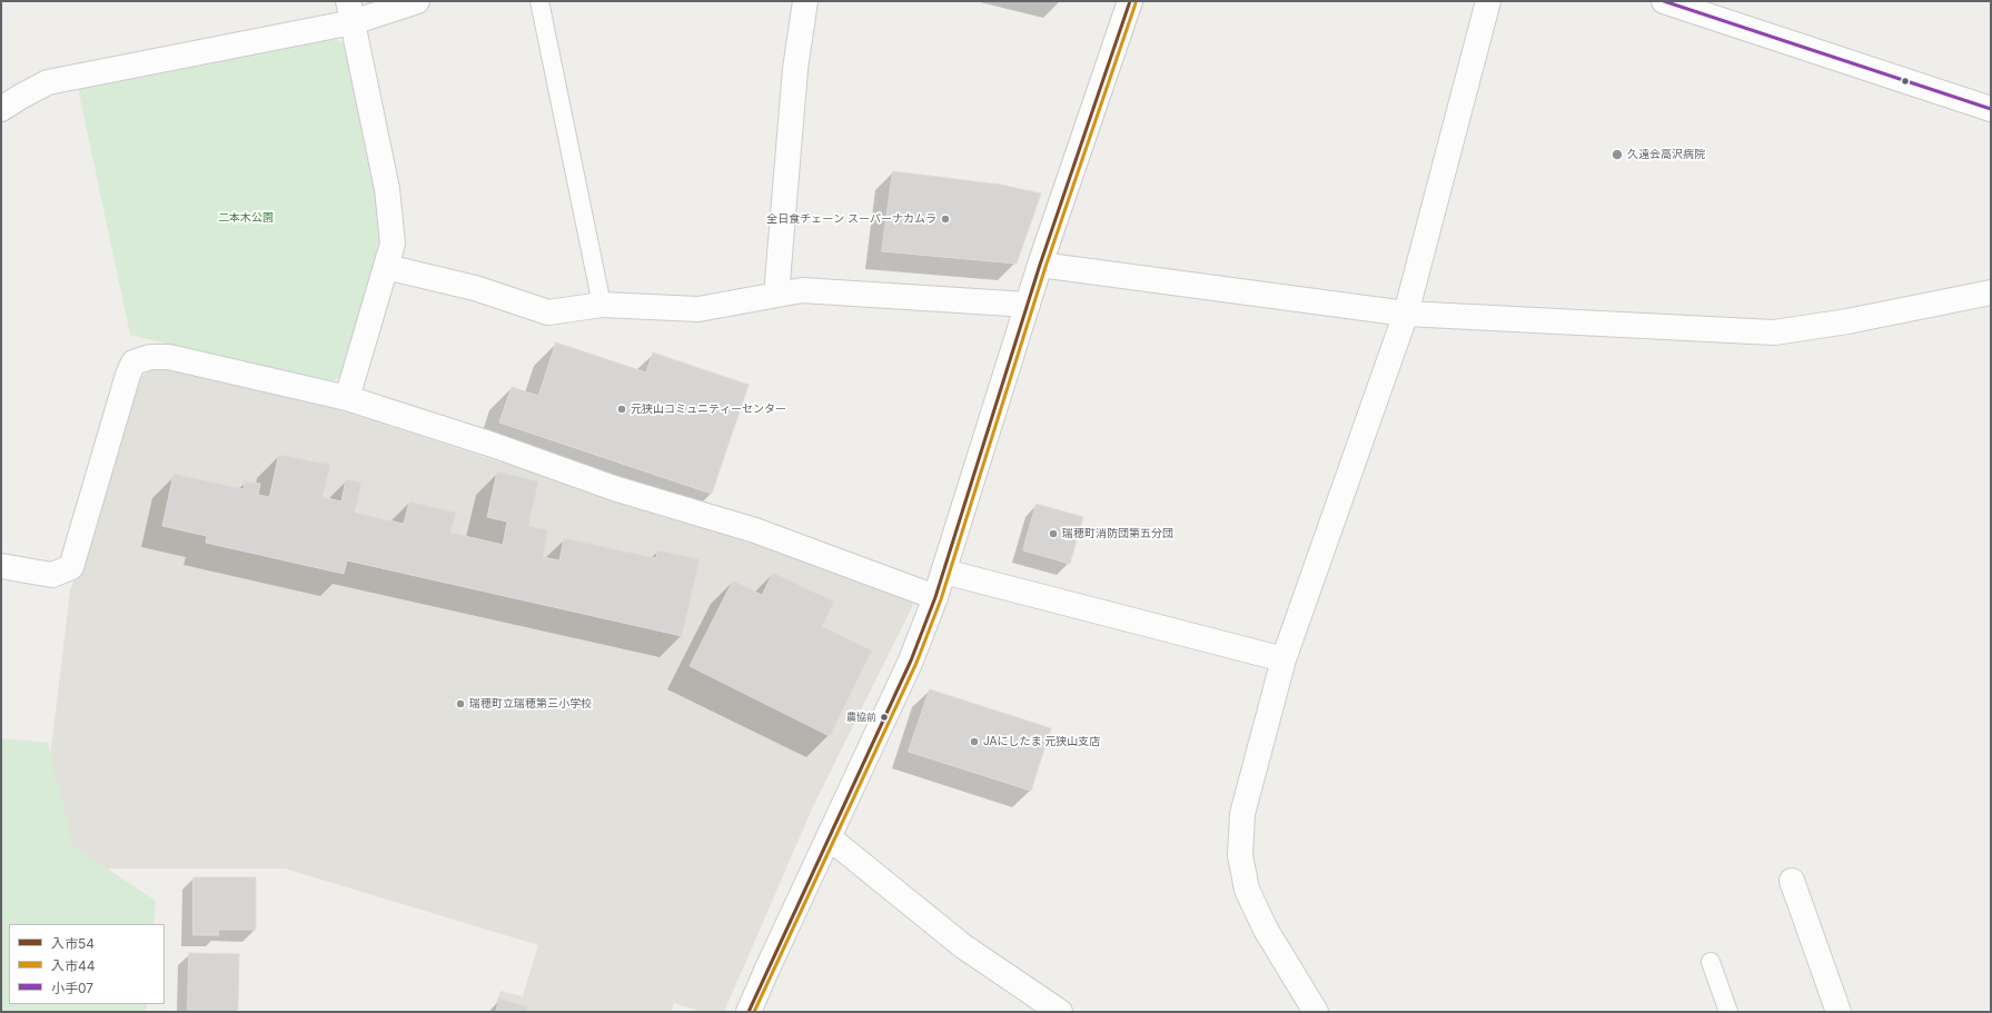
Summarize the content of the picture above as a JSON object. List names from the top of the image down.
{
  "parks": ["二本木公園"],
  "places": [
    "久遠会高沢病院",
    "全日食チェーン スーパーナカムラ",
    "元狭山コミュニティーセンター",
    "瑞穂町消防団第五分団",
    "瑞穂町立瑞穂第三小学校",
    "農協前",
    "JAにしたま 元狭山支店"
  ],
  "lines": ["transit line 入市54", "transit line 小手07", "transit line 入市44"],
  "legend": ["入市54", "入市44", "小手07"]
}
